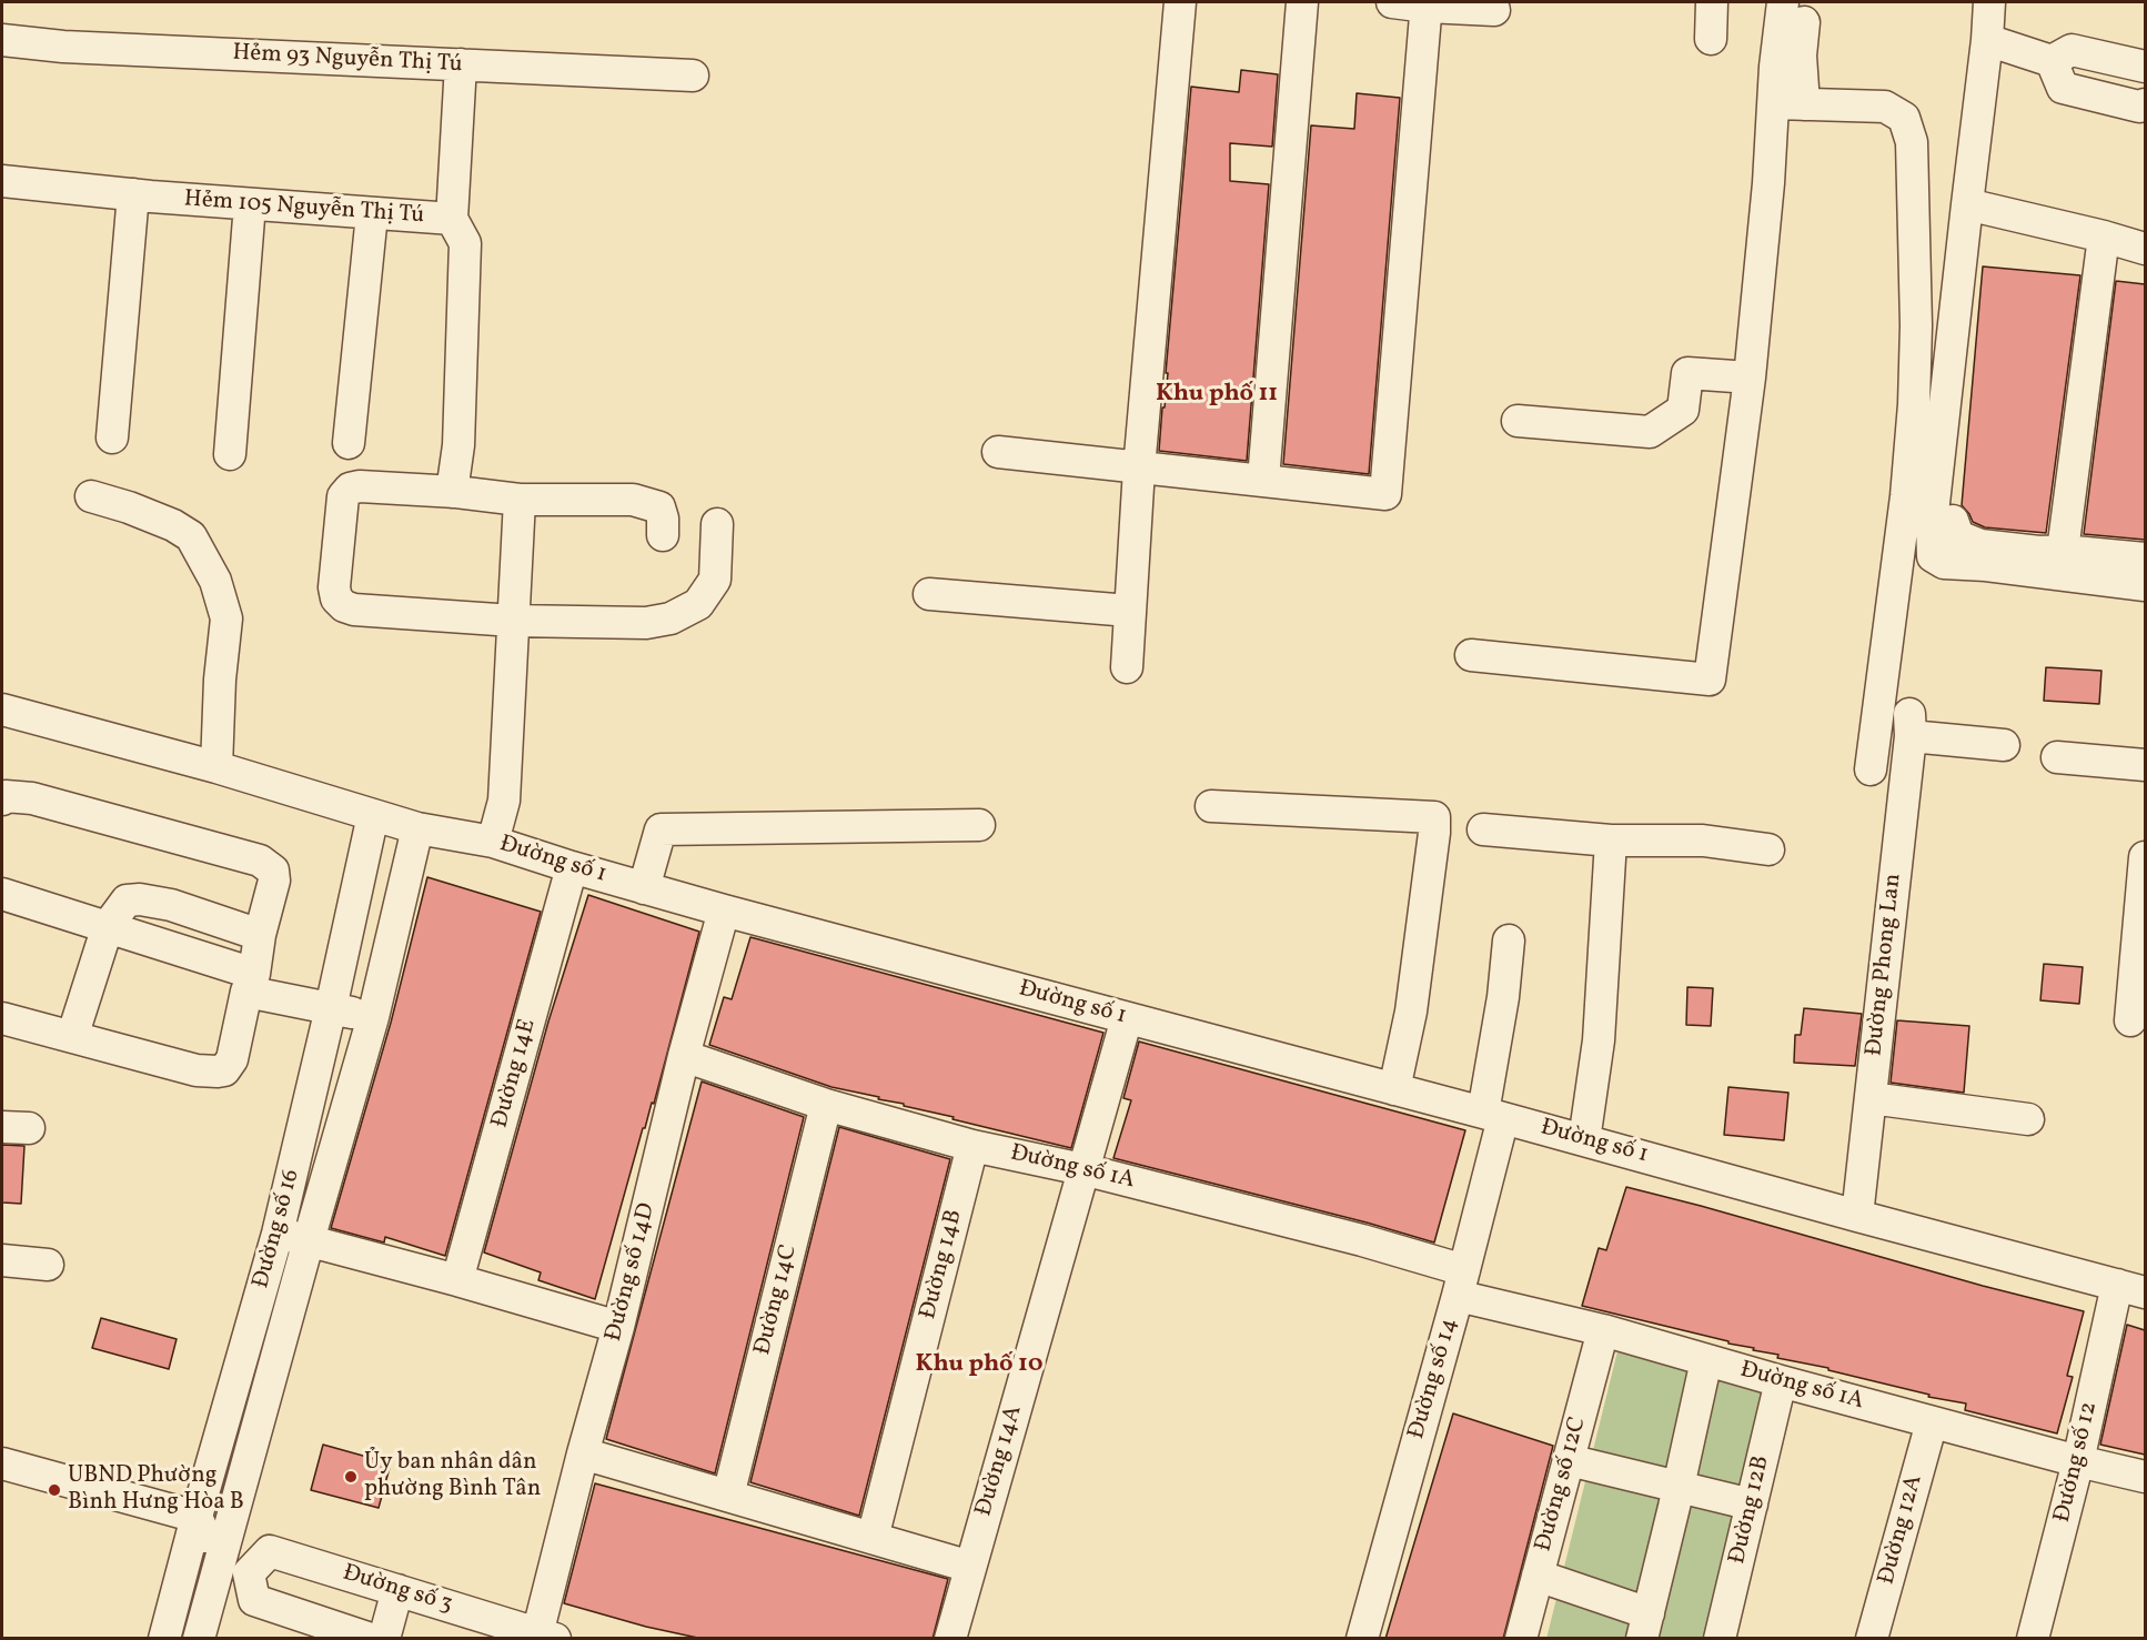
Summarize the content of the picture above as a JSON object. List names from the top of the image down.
{
  "streets": {
    "street": [
      "Hẻm 93 Nguyễn Thị Tú",
      "Hẻm 105 Nguyễn Thị Tú",
      "Đường số 1",
      "Đường Phong Lan",
      "Đường 14E",
      "Đường số 1A",
      "Đường số 16",
      "Đường 14B",
      "Đường số 14D",
      "Đường 14C",
      "Đường số 14",
      "Đường 14A",
      "Đường số 12",
      "Đường số 12C",
      "Đường 12B",
      "Đường 12A",
      "Đường số 3"
    ]
  },
  "crossings": [
    ["Hẻm 93 Nguyễn Thị Tú", "Hẻm 105 Nguyễn Thị Tú"],
    ["Đường số 1", "Đường Phong Lan"],
    ["Đường số 1", "Đường 14E"],
    ["Đường số 1", "Đường số 16"],
    ["Đường số 1", "Đường số 14D"],
    ["Đường số 1", "Đường số 14"],
    ["Đường số 1", "Đường 14A"],
    ["Đường số 1", "Đường số 12"],
    ["Đường số 1A", "Đường 14B"],
    ["Đường số 1A", "Đường số 14D"],
    ["Đường số 1A", "Đường 14C"],
    ["Đường số 1A", "Đường số 14"],
    ["Đường số 1A", "Đường 14A"],
    ["Đường số 1A", "Đường số 12"],
    ["Đường số 1A", "Đường số 12C"],
    ["Đường số 1A", "Đường 12B"],
    ["Đường số 1A", "Đường 12A"],
    ["Đường số 16", "Đường số 3"],
    ["Đường số 14D", "Đường số 3"]
  ],
  "districts": ["Khu phố 11", "Khu phố 10"],
  "places": ["Ủy ban nhân dân phường Bình Tân", "UBND Phường Bình Hưng Hòa B"]
}
